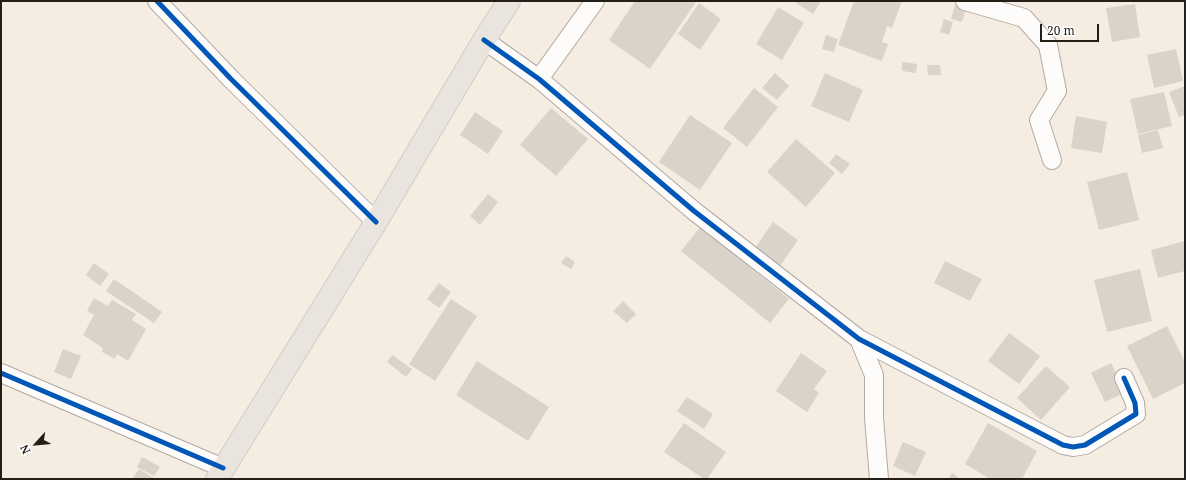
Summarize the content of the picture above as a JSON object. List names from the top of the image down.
{
  "scale_bar": "20 m",
  "north": "bottom left"
}
